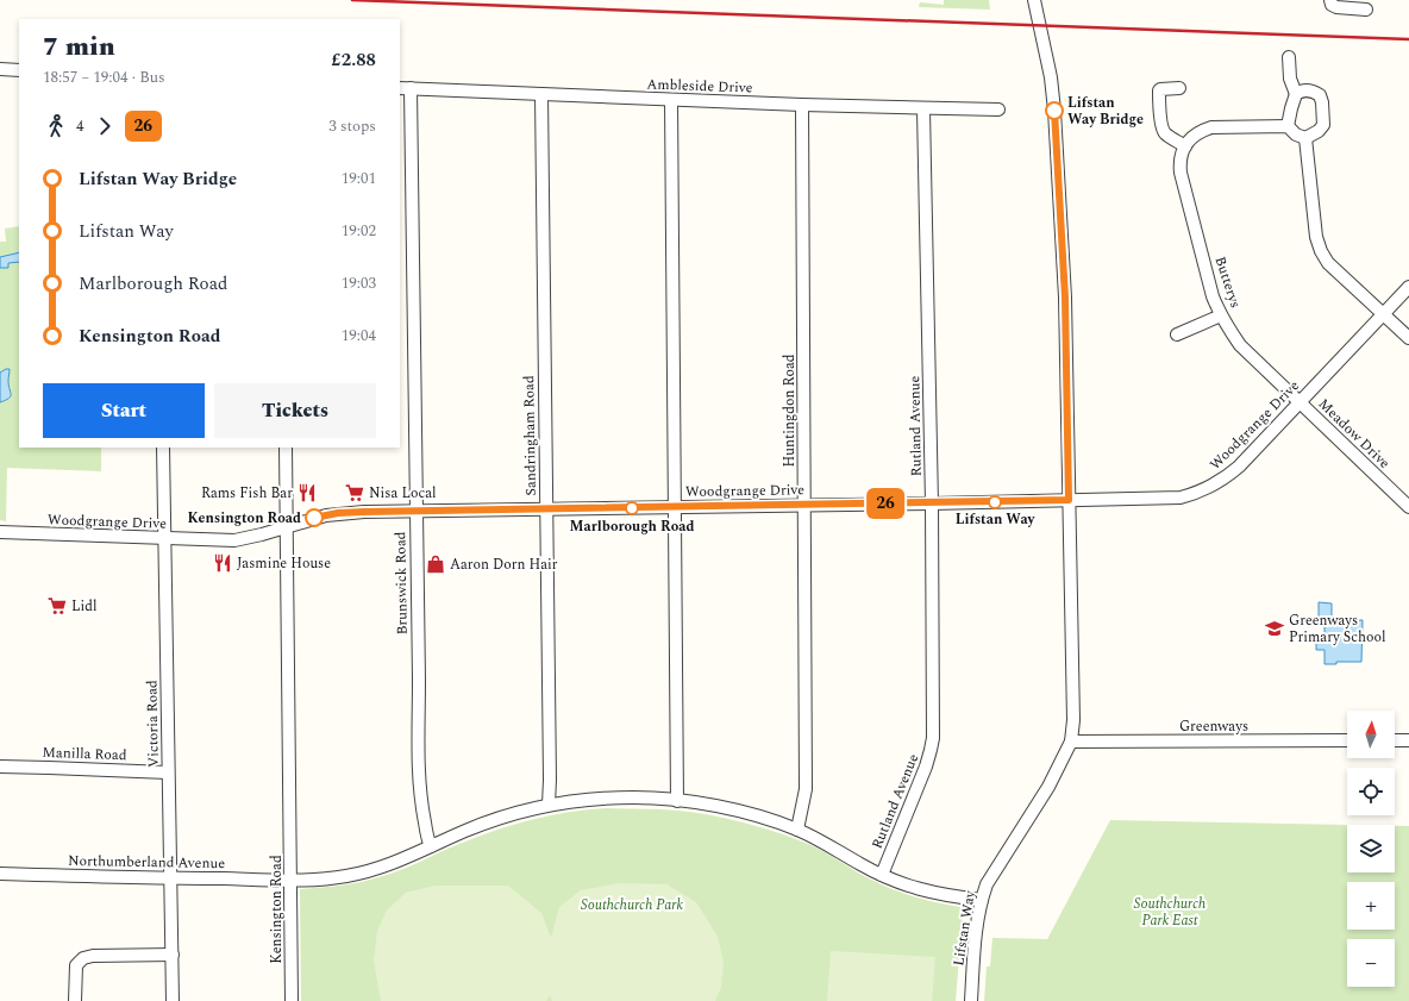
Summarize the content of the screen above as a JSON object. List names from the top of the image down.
{
  "streets": {
    "street": [
      "Ambleside Drive",
      "Butterys",
      "Huntingdon Road",
      "Woodgrange Drive",
      "Rutland Avenue",
      "Meadow Drive",
      "Sandringham Road",
      "Brunswick Road",
      "Victoria Road",
      "Greenways",
      "Manilla Road",
      "Northumberland Avenue",
      "Kensington Road",
      "Lifstan Way"
    ]
  },
  "crossings": [
    ["Ambleside Drive", "Huntingdon Road"],
    ["Ambleside Drive", "Rutland Avenue"],
    ["Ambleside Drive", "Sandringham Road"],
    ["Ambleside Drive", "Brunswick Road"],
    ["Butterys", "Woodgrange Drive"],
    ["Butterys", "Meadow Drive"],
    ["Huntingdon Road", "Woodgrange Drive"],
    ["Huntingdon Road", "Northumberland Avenue"],
    ["Woodgrange Drive", "Rutland Avenue"],
    ["Woodgrange Drive", "Meadow Drive"],
    ["Woodgrange Drive", "Sandringham Road"],
    ["Woodgrange Drive", "Brunswick Road"],
    ["Woodgrange Drive", "Victoria Road"],
    ["Woodgrange Drive", "Kensington Road"],
    ["Woodgrange Drive", "Lifstan Way"],
    ["Rutland Avenue", "Northumberland Avenue"],
    ["Sandringham Road", "Northumberland Avenue"],
    ["Brunswick Road", "Northumberland Avenue"],
    ["Victoria Road", "Manilla Road"],
    ["Victoria Road", "Northumberland Avenue"],
    ["Greenways", "Lifstan Way"],
    ["Northumberland Avenue", "Kensington Road"],
    ["Northumberland Avenue", "Lifstan Way"]
  ],
  "parks": ["Southchurch Park East", "Southchurch Park"],
  "places": {
    "other": [
      "Lifstan Way Bridge",
      "Lifstan Way",
      "Marlborough Road",
      "Kensington Road"
    ],
    "restaurant": ["Rams Fish Bar", "Jasmine House"],
    "supermarket": ["Nisa Local", "Lidl"],
    "shop": ["Aaron Dorn Hair"],
    "school or university": ["Greenways Primary School"]
  },
  "lines": ["bus line 26"],
  "north": "top",
  "page": {
    "on_map": "26",
    "heading": ["7 min", "18:57 – 19:04 · Bus", "£2.88"],
    "legs": ["4", "26", "3 stops"],
    "list": [
      {
        "name": "Lifstan Way Bridge",
        "value": "19:01"
      },
      {
        "name": "Lifstan Way",
        "value": "19:02"
      },
      {
        "name": "Marlborough Road",
        "value": "19:03"
      },
      {
        "name": "Kensington Road",
        "value": "19:04"
      }
    ],
    "buttons": ["Start", "Tickets"],
    "map_buttons": ["+", "−"]
  }
}
